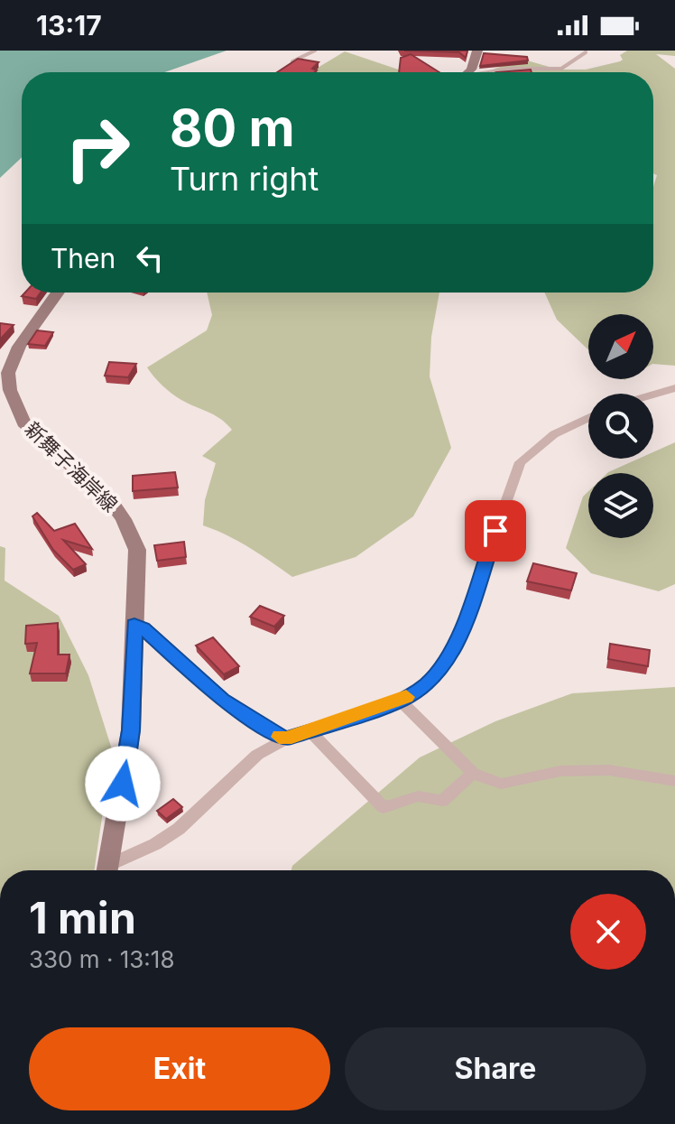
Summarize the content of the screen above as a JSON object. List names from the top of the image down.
{
  "streets": {
    "main road": ["新舞子海岸線"]
  },
  "north": "top right",
  "page": {
    "status": "13:17",
    "turn": ["80 m", "Turn right"],
    "then": "Then",
    "heading": ["1 min", "330 m · 13:18"],
    "buttons": ["Exit", "Share"]
  }
}
